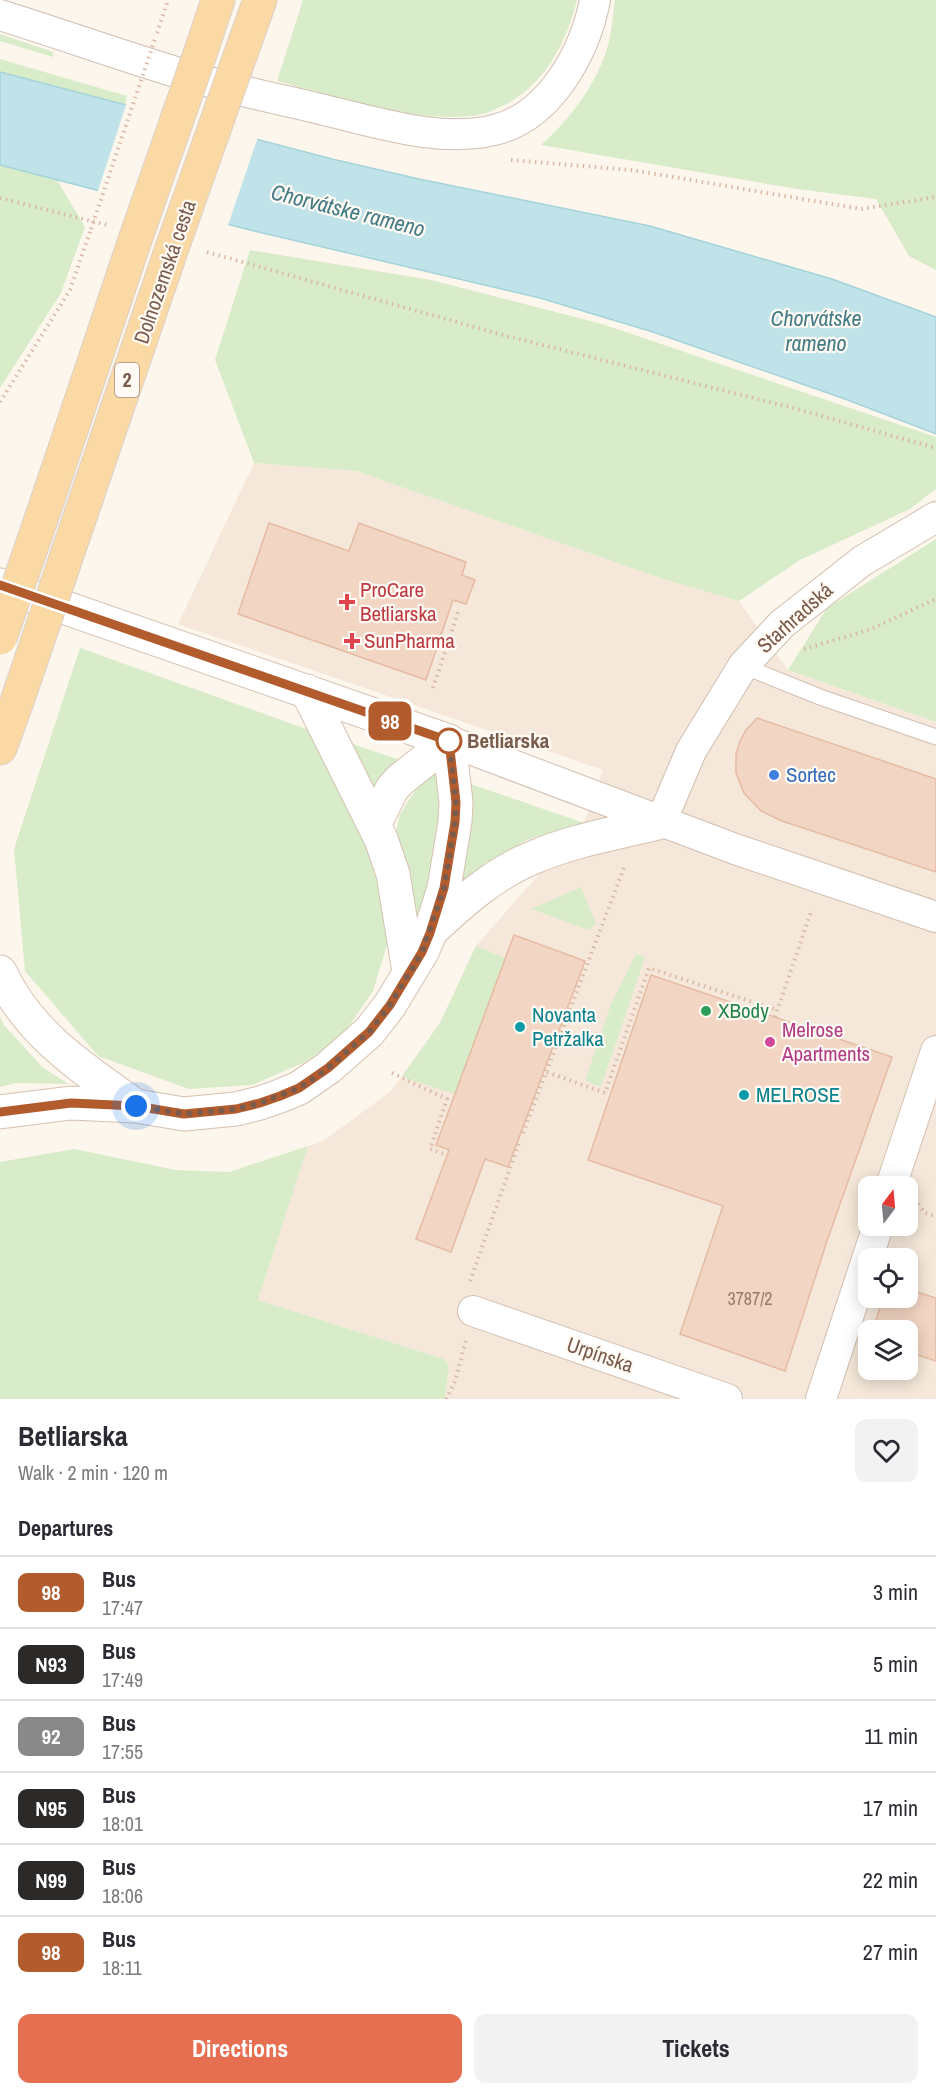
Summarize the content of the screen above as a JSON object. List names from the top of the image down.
{
  "streets": {
    "main road": ["Dolnozemská cesta", "2"],
    "street": ["Starhradská", "Urpínska"]
  },
  "water": ["Chorvátske rameno"],
  "places": {
    "health": ["ProCare Betliarska", "SunPharma"],
    "other": [
      "Betliarska",
      "Sortec",
      "XBody",
      "Novanta Petržalka",
      "Melrose Apartments",
      "MELROSE"
    ]
  },
  "lines": ["bus line 98"],
  "house_numbers": ["3787/2"],
  "north": "top",
  "page": {
    "on_map": "98",
    "heading": [
      ["Betliarska", "Walk · 2 min · 120 m"],
      "Departures"
    ],
    "list": [
      {
        "mark": "98",
        "name": "Bus",
        "note": "17:47",
        "value": "3 min"
      },
      {
        "mark": "N93",
        "name": "Bus",
        "note": "17:49",
        "value": "5 min"
      },
      {
        "mark": "92",
        "name": "Bus",
        "note": "17:55",
        "value": "11 min"
      },
      {
        "mark": "N95",
        "name": "Bus",
        "note": "18:01",
        "value": "17 min"
      },
      {
        "mark": "N99",
        "name": "Bus",
        "note": "18:06",
        "value": "22 min"
      },
      {
        "mark": "98",
        "name": "Bus",
        "note": "18:11",
        "value": "27 min"
      }
    ],
    "buttons": ["Directions", "Tickets"]
  }
}
